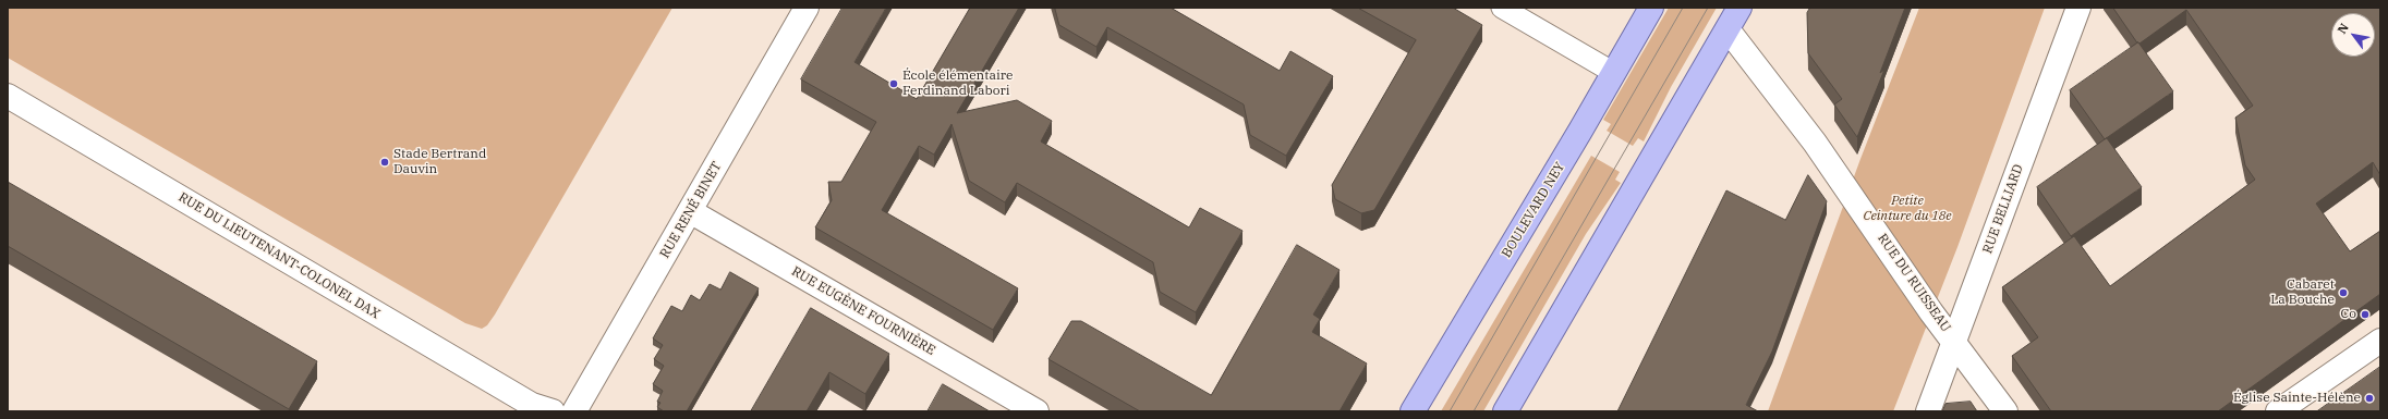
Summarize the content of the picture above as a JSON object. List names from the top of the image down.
{
  "streets": {
    "main road": ["BOULEVARD NEY"],
    "street": [
      "RUE BELLIARD",
      "RUE RENÉ BINET",
      "RUE DU LIEUTENANT-COLONEL DAX",
      "RUE DU RUISSEAU",
      "RUE EUGÈNE FOURNIÈRE"
    ]
  },
  "crossings": [
    ["RUE BELLIARD", "RUE DU RUISSEAU"],
    ["RUE RENÉ BINET", "RUE EUGÈNE FOURNIÈRE"]
  ],
  "parks": ["Petite Ceinture du 18e"],
  "places": [
    "École élémentaire Ferdinand Labori",
    "Stade Bertrand Dauvin",
    "Cabaret La Bouche",
    "Co",
    "Église Sainte-Hélène"
  ],
  "north": "top left"
}
